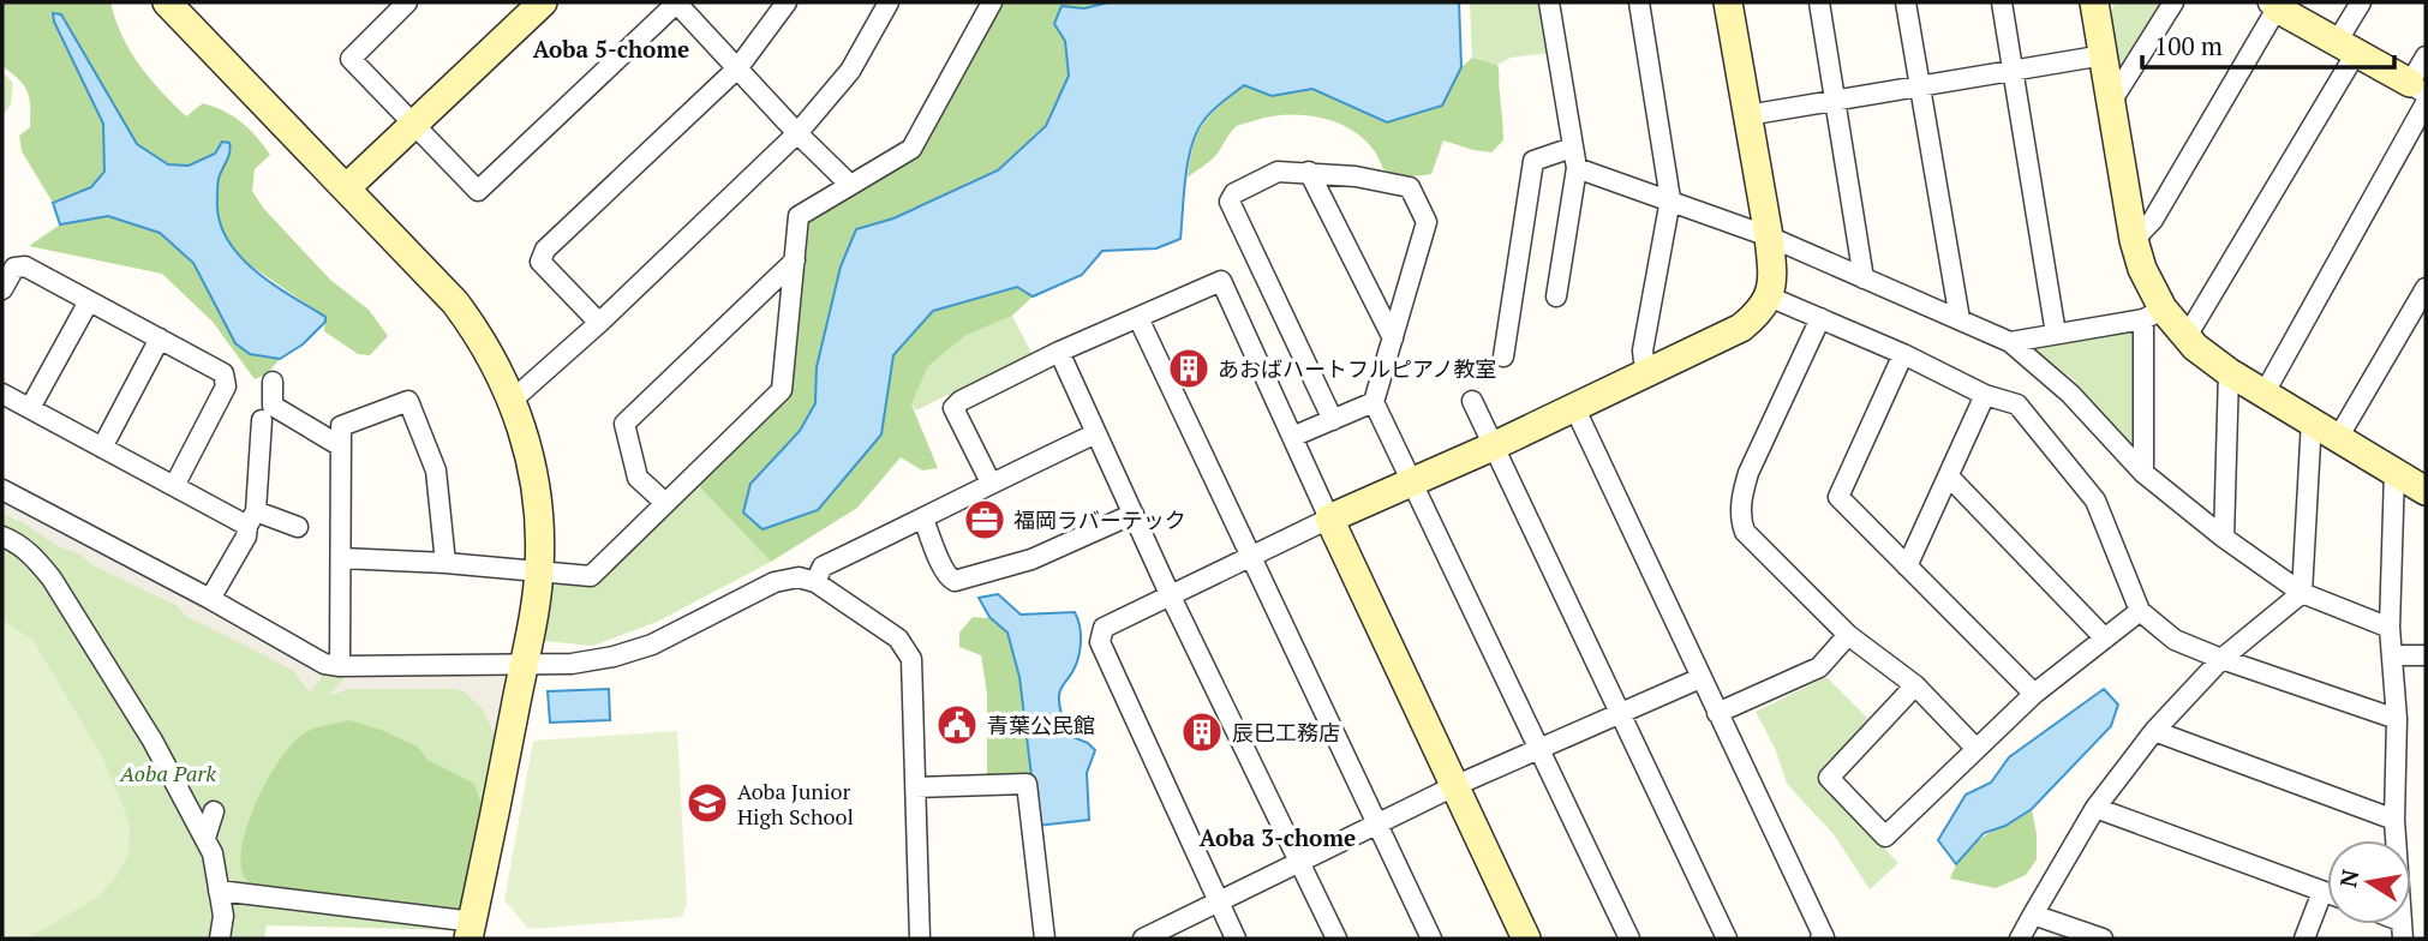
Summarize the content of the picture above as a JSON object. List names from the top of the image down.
{
  "districts": ["Aoba 5-chome", "Aoba 3-chome"],
  "parks": ["Aoba Park"],
  "places": {
    "building": ["あおばハートフルピアノ教室", "辰巳工務店"],
    "office": ["福岡ラバーテック"],
    "public building": ["青葉公民館"],
    "school or university": ["Aoba Junior High School"]
  },
  "scale_bar": "100 m",
  "north": "left"
}
